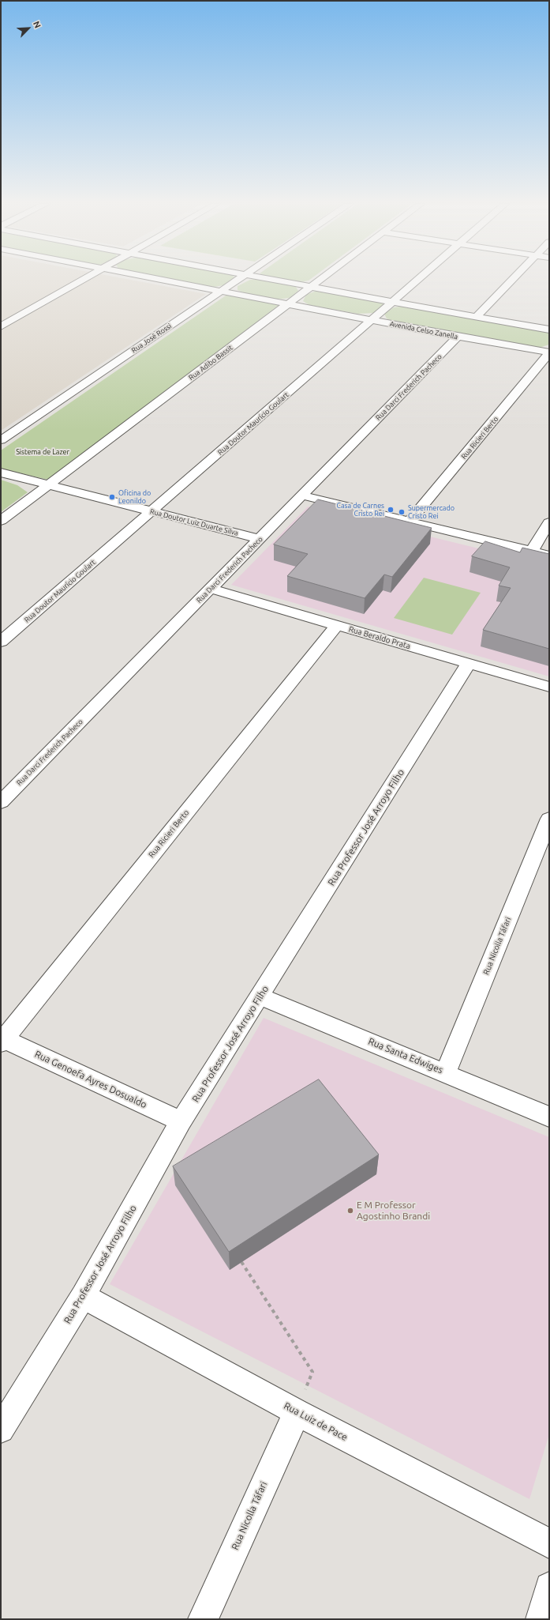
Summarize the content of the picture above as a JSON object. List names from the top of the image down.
{
  "streets": {
    "street": [
      "Avenida Celso Zanella",
      "Rua José Rossi",
      "Rua Adibo Bassit",
      "Rua Darci Frederich Pacheco",
      "Rua Doutor Maurício Goulart",
      "Rua Ricieri Berto",
      "Rua Doutor Luiz Duarte Silva",
      "Rua Beraldo Prata",
      "Rua Professor José Arroyo Filho",
      "Rua Nicolla Táfari",
      "Rua Santa Edwiges",
      "Rua Genoefa Ayres Dosualdo",
      "Rua Luiz de Pace"
    ]
  },
  "crossings": [
    ["Avenida Celso Zanella", "Rua José Rossi"],
    ["Avenida Celso Zanella", "Rua Adibo Bassit"],
    ["Avenida Celso Zanella", "Rua Darci Frederich Pacheco"],
    ["Avenida Celso Zanella", "Rua Doutor Maurício Goulart"],
    ["Avenida Celso Zanella", "Rua Ricieri Berto"],
    ["Rua Adibo Bassit", "Rua Doutor Luiz Duarte Silva"],
    ["Rua Darci Frederich Pacheco", "Rua Doutor Luiz Duarte Silva"],
    ["Rua Darci Frederich Pacheco", "Rua Beraldo Prata"],
    ["Rua Doutor Maurício Goulart", "Rua Doutor Luiz Duarte Silva"],
    ["Rua Ricieri Berto", "Rua Beraldo Prata"],
    ["Rua Ricieri Berto", "Rua Genoefa Ayres Dosualdo"],
    ["Rua Beraldo Prata", "Rua Professor José Arroyo Filho"],
    ["Rua Professor José Arroyo Filho", "Rua Santa Edwiges"],
    ["Rua Professor José Arroyo Filho", "Rua Genoefa Ayres Dosualdo"],
    ["Rua Professor José Arroyo Filho", "Rua Luiz de Pace"],
    ["Rua Nicolla Táfari", "Rua Santa Edwiges"],
    ["Rua Nicolla Táfari", "Rua Luiz de Pace"]
  ],
  "parks": ["Sistema de Lazer"],
  "places": [
    "Oficina do Leonildo",
    "Casa de Carnes Cristo Rei",
    "Supermercado Cristo Rei",
    "E M Professor Agostinho Brandi"
  ],
  "north": "top right"
}
